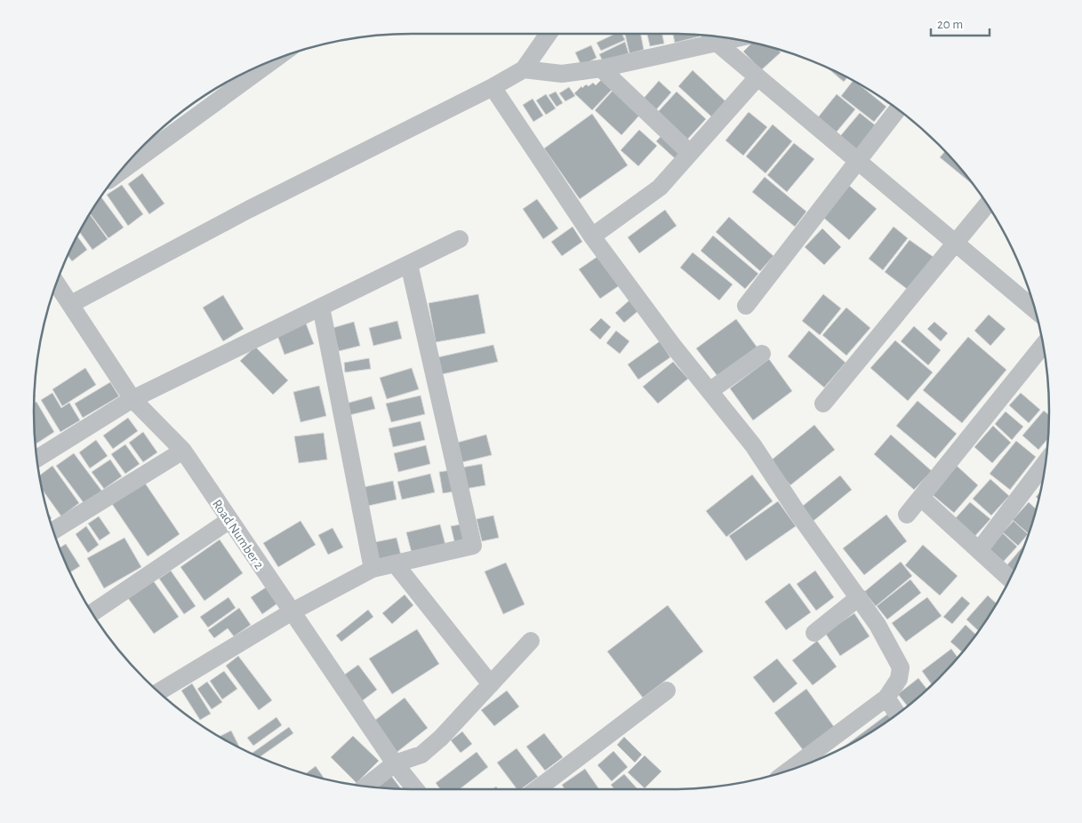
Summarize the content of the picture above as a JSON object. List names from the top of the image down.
{
  "streets": {
    "street": ["Road Number 2"]
  },
  "scale_bar": "20 m"
}
